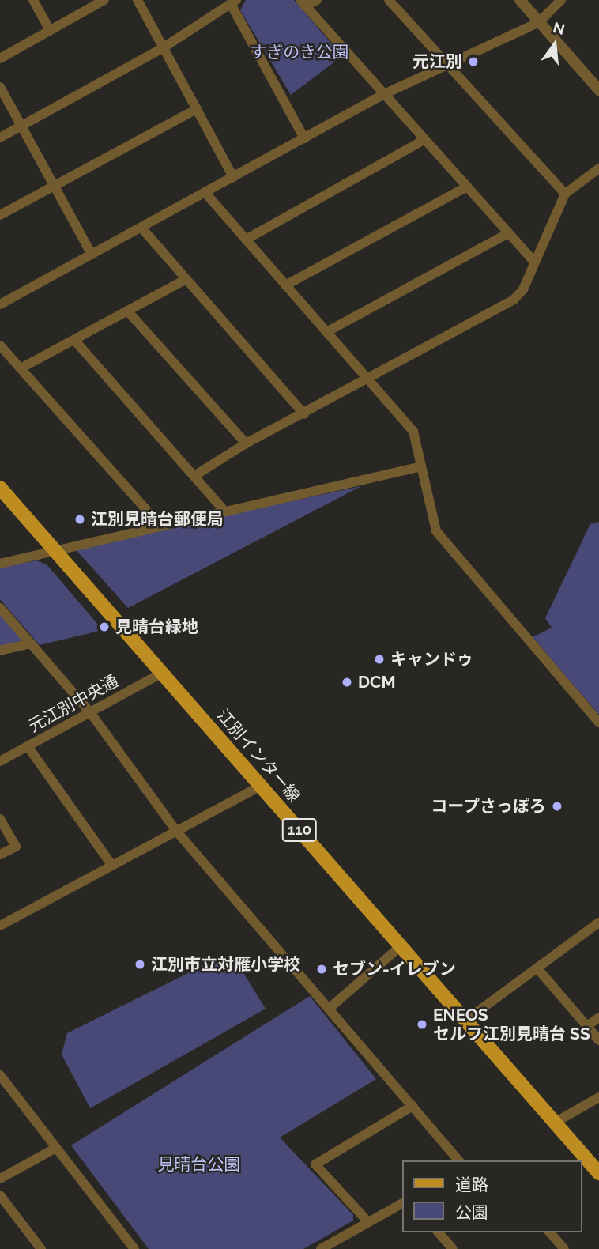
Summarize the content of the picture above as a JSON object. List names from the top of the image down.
{
  "streets": {
    "main road": ["江別インター線", "110"],
    "street": ["元江別中央通"]
  },
  "crossings": [
    ["元江別中央通", "江別インター線"]
  ],
  "parks": ["すぎのき公園", "見晴台公園"],
  "places": [
    "元江別",
    "江別見晴台郵便局",
    "見晴台緑地",
    "キャンドゥ",
    "DCM",
    "コープさっぽろ",
    "江別市立対雁小学校",
    "セブン-イレブン",
    "ENEOS セルフ江別見晴台 SS"
  ],
  "legend": ["道路", "公園"],
  "north": "top"
}
